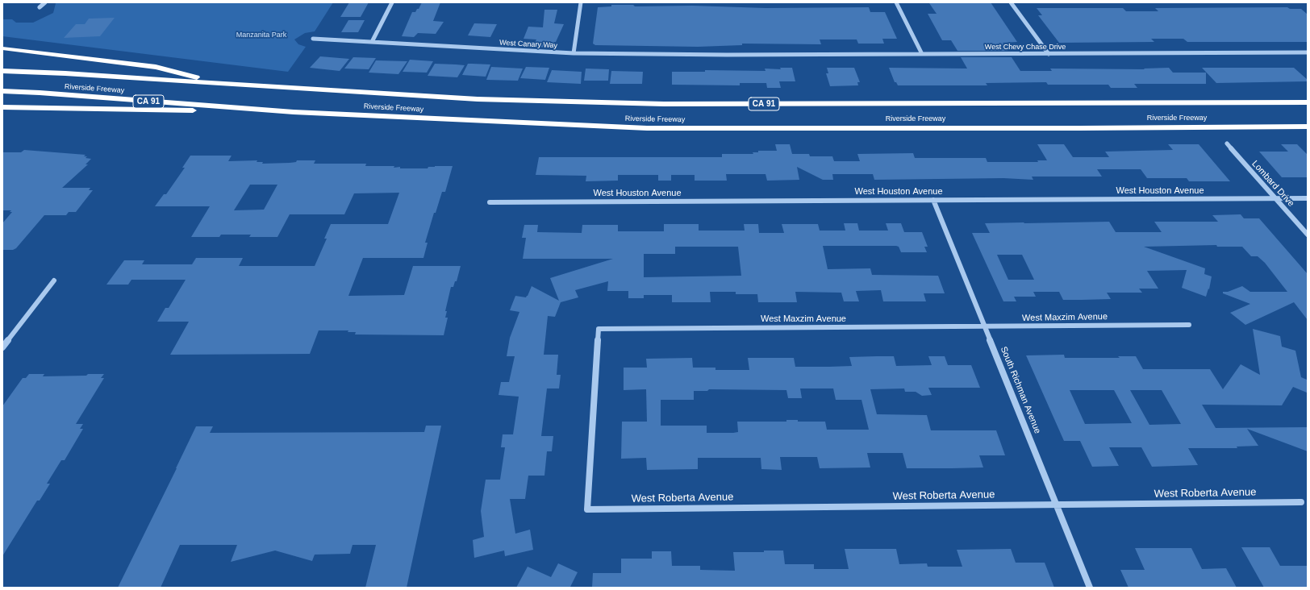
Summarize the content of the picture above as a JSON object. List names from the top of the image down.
{
  "streets": {
    "highway": ["Riverside Freeway", "CA 91"],
    "street": [
      "West Canary Way",
      "West Chevy Chase Drive",
      "Lombard Drive",
      "West Houston Avenue",
      "West Maxzim Avenue",
      "South Richman Avenue",
      "West Roberta Avenue"
    ]
  },
  "crossings": [
    ["West Canary Way", "West Chevy Chase Drive"],
    ["Lombard Drive", "West Houston Avenue"],
    ["West Houston Avenue", "South Richman Avenue"],
    ["West Maxzim Avenue", "South Richman Avenue"],
    ["West Maxzim Avenue", "West Roberta Avenue"],
    ["South Richman Avenue", "West Roberta Avenue"]
  ],
  "parks": ["Manzanita Park"]
}
